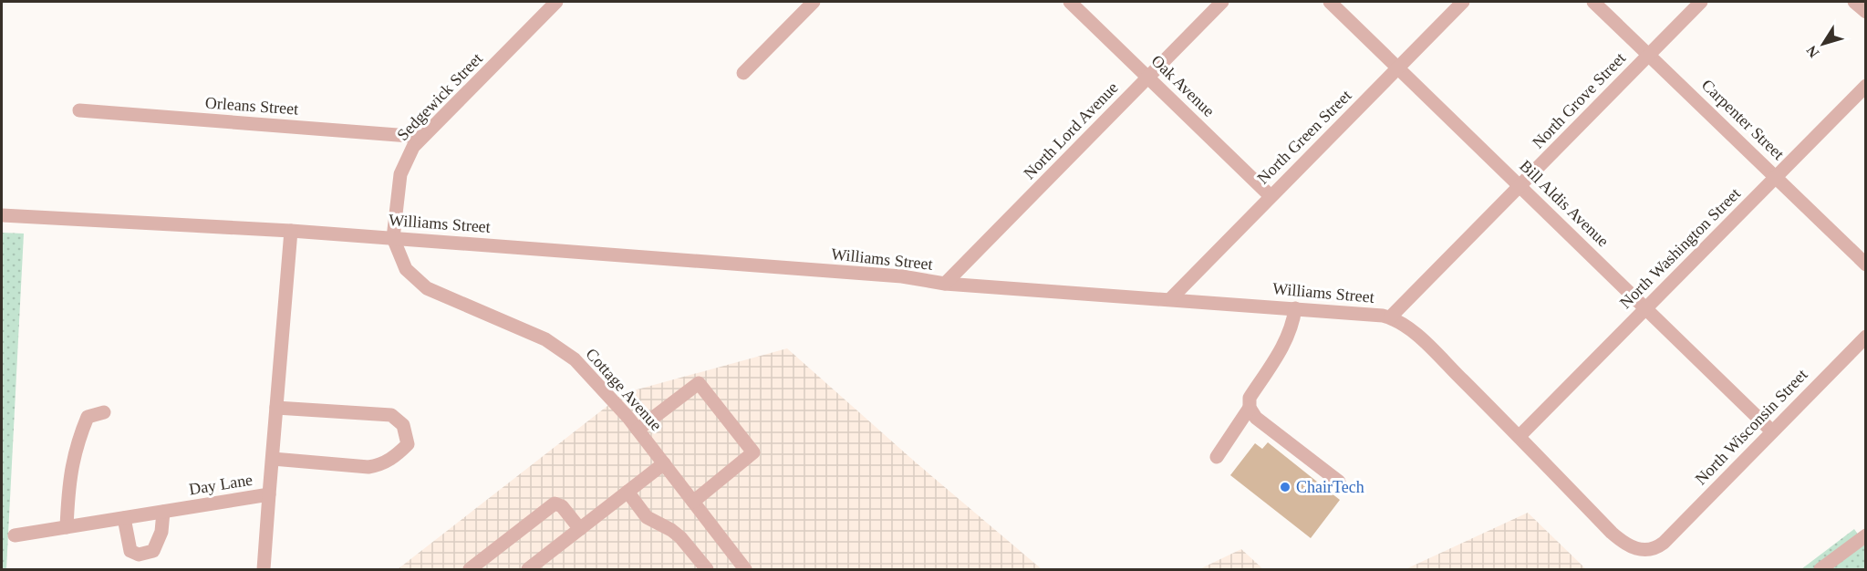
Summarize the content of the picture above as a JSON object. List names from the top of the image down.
{
  "streets": {
    "street": [
      "Oak Avenue",
      "Sedgewick Street",
      "North Grove Street",
      "Orleans Street",
      "Carpenter Street",
      "North Lord Avenue",
      "North Green Street",
      "Bill Aldis Avenue",
      "Williams Street",
      "North Washington Street",
      "Cottage Avenue",
      "North Wisconsin Street",
      "Day Lane"
    ]
  },
  "crossings": [
    ["Oak Avenue", "North Lord Avenue"],
    ["Oak Avenue", "North Green Street"],
    ["Sedgewick Street", "Orleans Street"],
    ["Sedgewick Street", "Williams Street"],
    ["Sedgewick Street", "Cottage Avenue"],
    ["North Grove Street", "Carpenter Street"],
    ["North Grove Street", "Bill Aldis Avenue"],
    ["North Grove Street", "Williams Street"],
    ["Carpenter Street", "North Washington Street"],
    ["North Lord Avenue", "Williams Street"],
    ["North Green Street", "Bill Aldis Avenue"],
    ["North Green Street", "Williams Street"],
    ["Bill Aldis Avenue", "North Washington Street"],
    ["Bill Aldis Avenue", "North Wisconsin Street"],
    ["Williams Street", "North Washington Street"],
    ["Williams Street", "Cottage Avenue"],
    ["Williams Street", "North Wisconsin Street"],
    ["Williams Street", "Day Lane"]
  ],
  "places": ["ChairTech"],
  "north": "bottom left"
}
